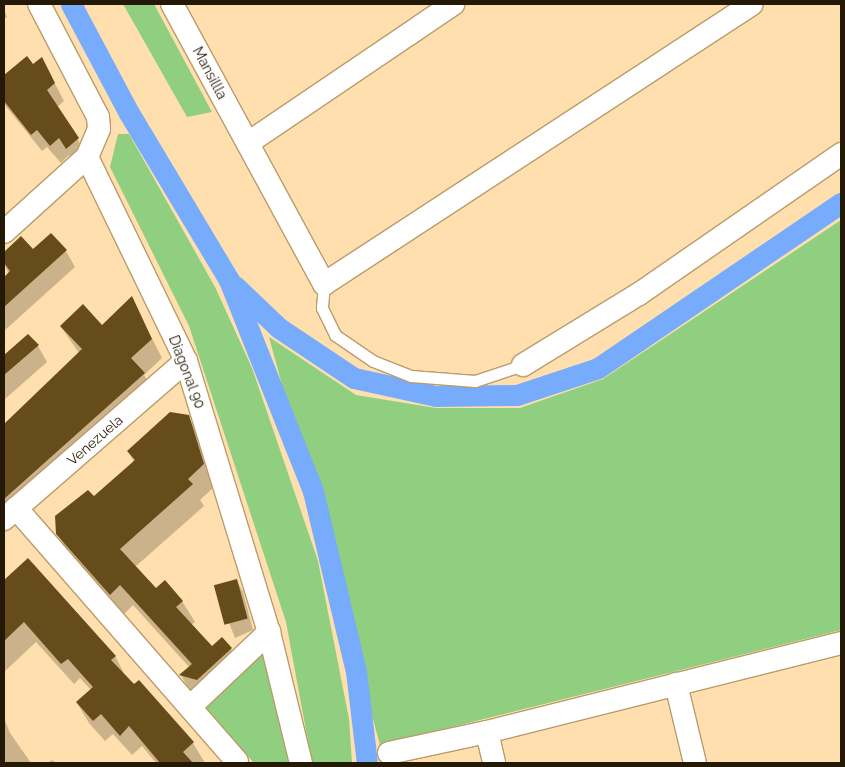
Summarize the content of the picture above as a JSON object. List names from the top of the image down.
{
  "streets": {
    "street": ["Mansillla", "Diagonal 90", "Venezuela"]
  },
  "crossings": [
    ["Diagonal 90", "Venezuela"]
  ]
}
